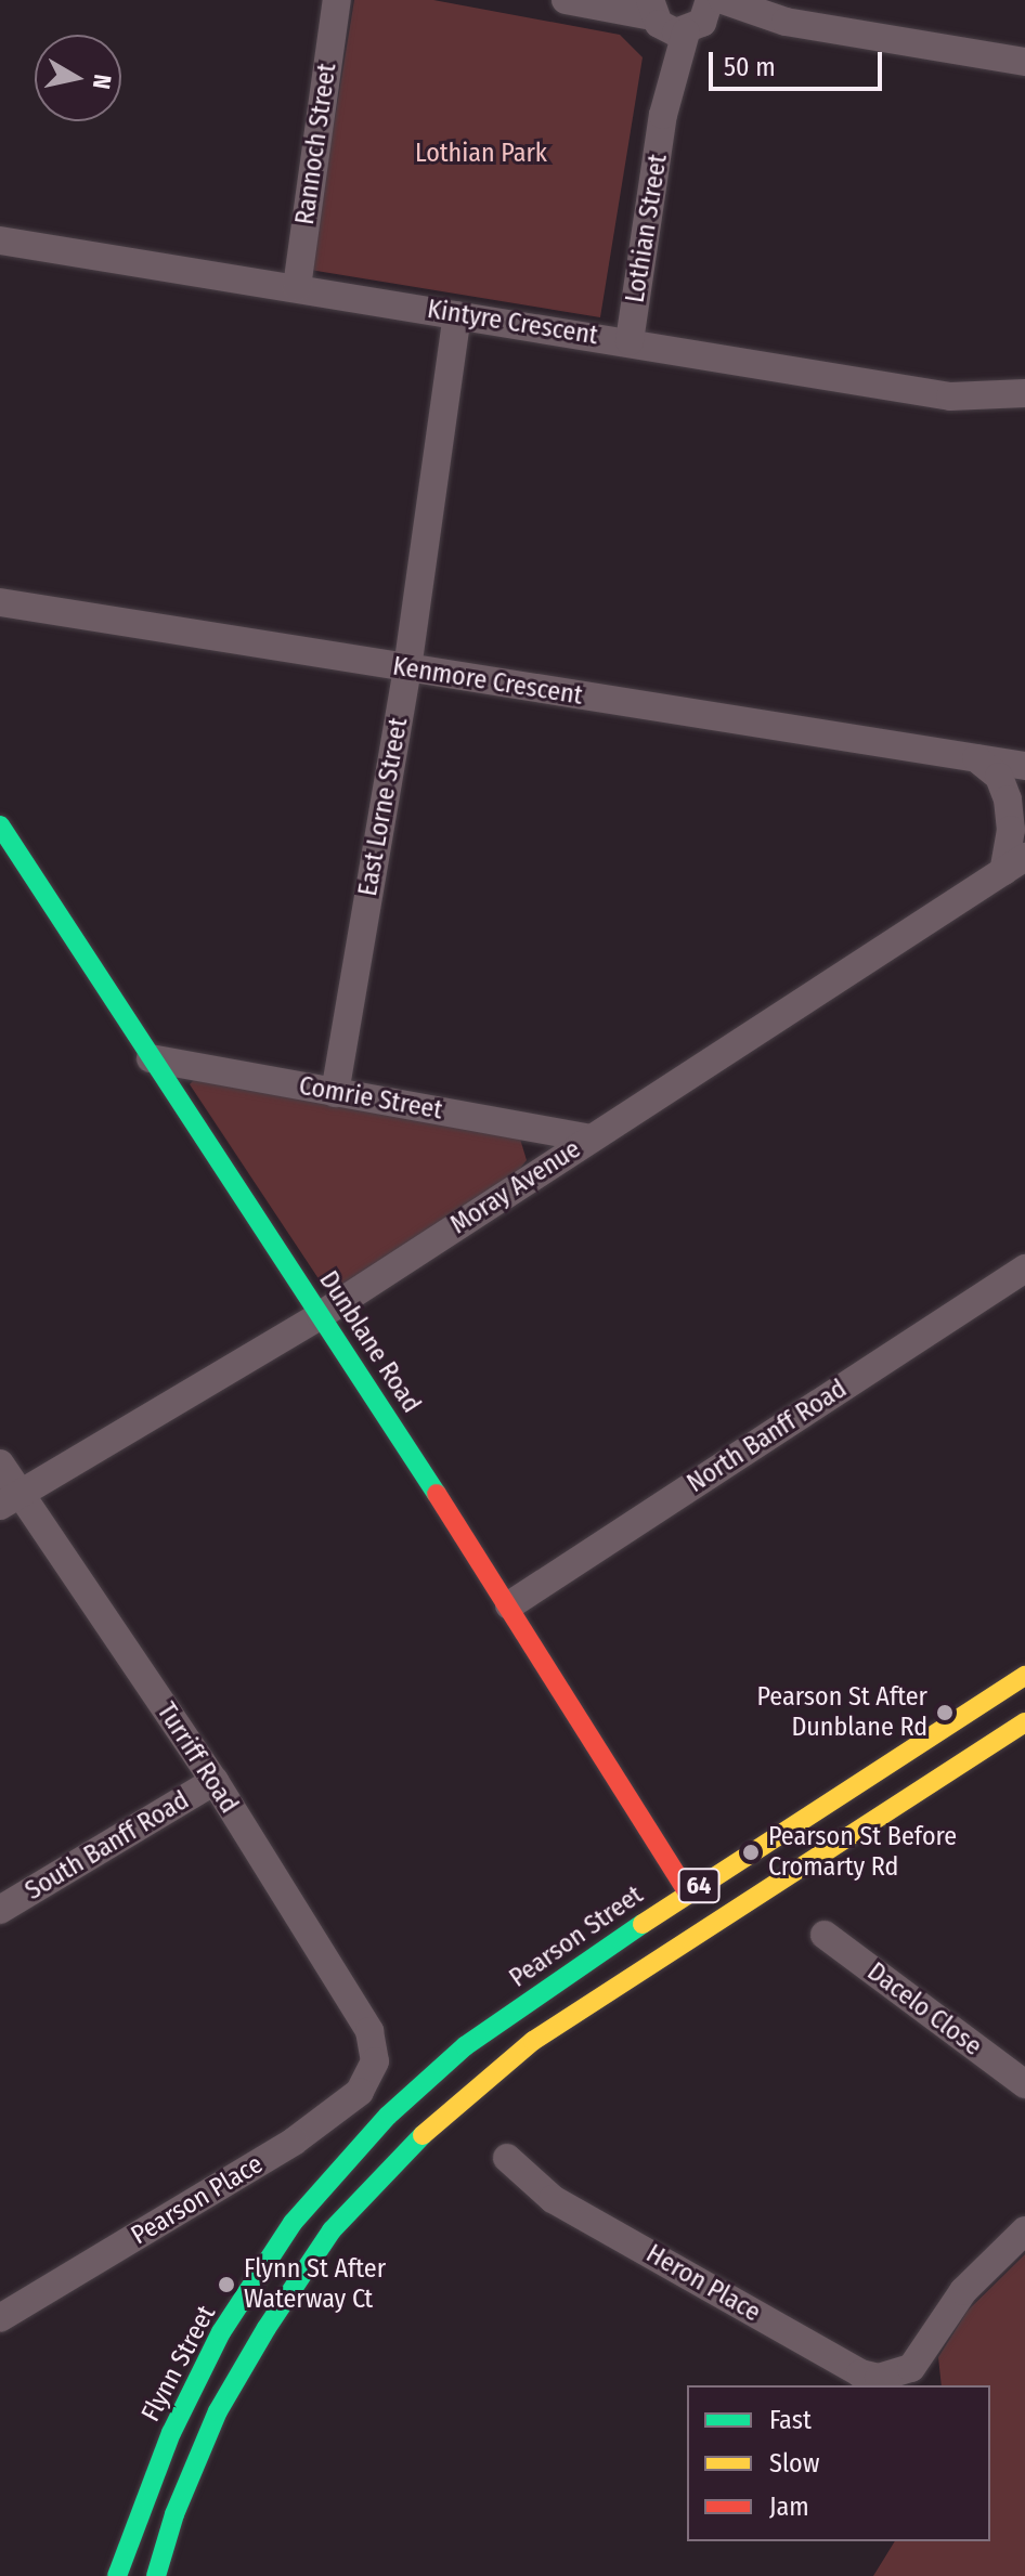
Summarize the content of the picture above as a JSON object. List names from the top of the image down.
{
  "streets": {
    "main road": [
      "Dunblane Road",
      "64",
      "Pearson Street",
      "Flynn Street"
    ],
    "street": [
      "Rannoch Street",
      "Lothian Street",
      "Kintyre Crescent",
      "Kenmore Crescent",
      "East Lorne Street",
      "Comrie Street",
      "Moray Avenue",
      "North Banff Road",
      "Turriff Road",
      "South Banff Road",
      "Dacelo Close",
      "Pearson Place",
      "Heron Place"
    ]
  },
  "crossings": [
    ["Rannoch Street", "Kintyre Crescent"],
    ["Lothian Street", "Kintyre Crescent"],
    ["Kintyre Crescent", "East Lorne Street"],
    ["Kenmore Crescent", "East Lorne Street"],
    ["East Lorne Street", "Comrie Street"],
    ["Comrie Street", "Moray Avenue"],
    ["Comrie Street", "Dunblane Road"],
    ["Moray Avenue", "Dunblane Road"],
    ["Moray Avenue", "Turriff Road"],
    ["Dunblane Road", "North Banff Road"],
    ["Dunblane Road", "Pearson Street"],
    ["Turriff Road", "South Banff Road"],
    ["Turriff Road", "Pearson Place"],
    ["Pearson Street", "Flynn Street"]
  ],
  "parks": ["Lothian Park"],
  "places": ["Pearson St After Dunblane Rd", "Pearson St Before Cromarty Rd", "Flynn St After Waterway Ct"],
  "legend": ["Fast", "Slow", "Jam"],
  "scale_bar": "50 m",
  "north": "right"
}
